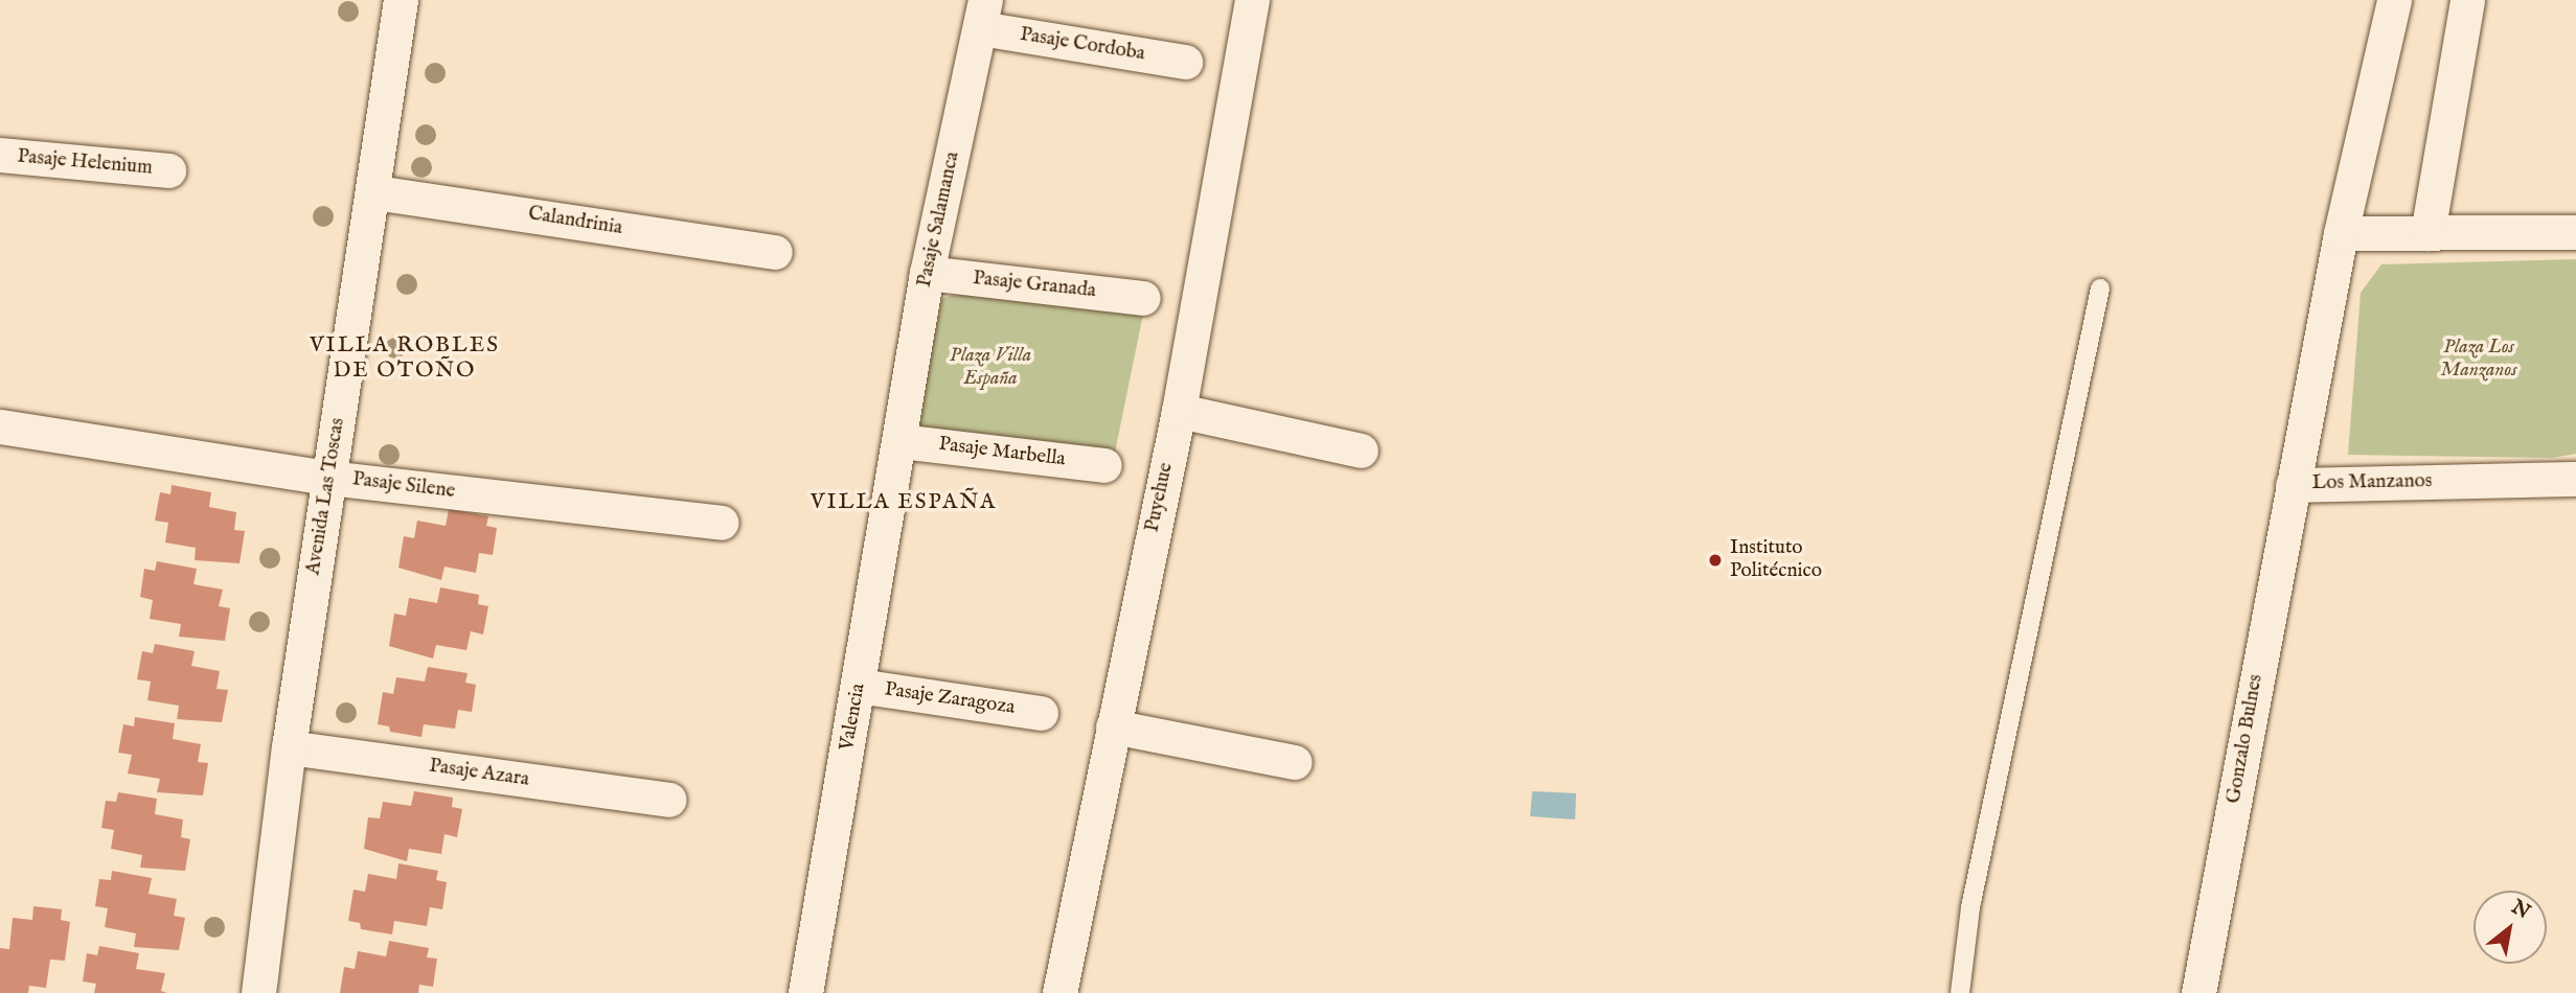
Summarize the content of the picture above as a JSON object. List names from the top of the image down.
{
  "streets": {
    "street": [
      "Pasaje Cordoba",
      "Pasaje Helenium",
      "Pasaje Salamanca",
      "Calandrinia",
      "Pasaje Granada",
      "Pasaje Marbella",
      "Los Manzanos",
      "Pasaje Silene",
      "Avenida Las Toscas",
      "Puyehue",
      "Pasaje Zaragoza",
      "Valencia",
      "Gonzalo Bulnes",
      "Pasaje Azara"
    ]
  },
  "crossings": [
    ["Pasaje Cordoba", "Pasaje Salamanca"],
    ["Pasaje Salamanca", "Pasaje Granada"],
    ["Pasaje Salamanca", "Pasaje Marbella"],
    ["Pasaje Salamanca", "Valencia"],
    ["Calandrinia", "Avenida Las Toscas"],
    ["Pasaje Marbella", "Valencia"],
    ["Los Manzanos", "Gonzalo Bulnes"],
    ["Pasaje Silene", "Avenida Las Toscas"],
    ["Avenida Las Toscas", "Pasaje Azara"],
    ["Pasaje Zaragoza", "Valencia"]
  ],
  "districts": ["VILLA ROBLES DE OTOÑO", "VILLA ESPAÑA"],
  "parks": ["Plaza Los Manzanos", "Plaza Villa España"],
  "places": ["Instituto Politécnico"],
  "north": "top right"
}
